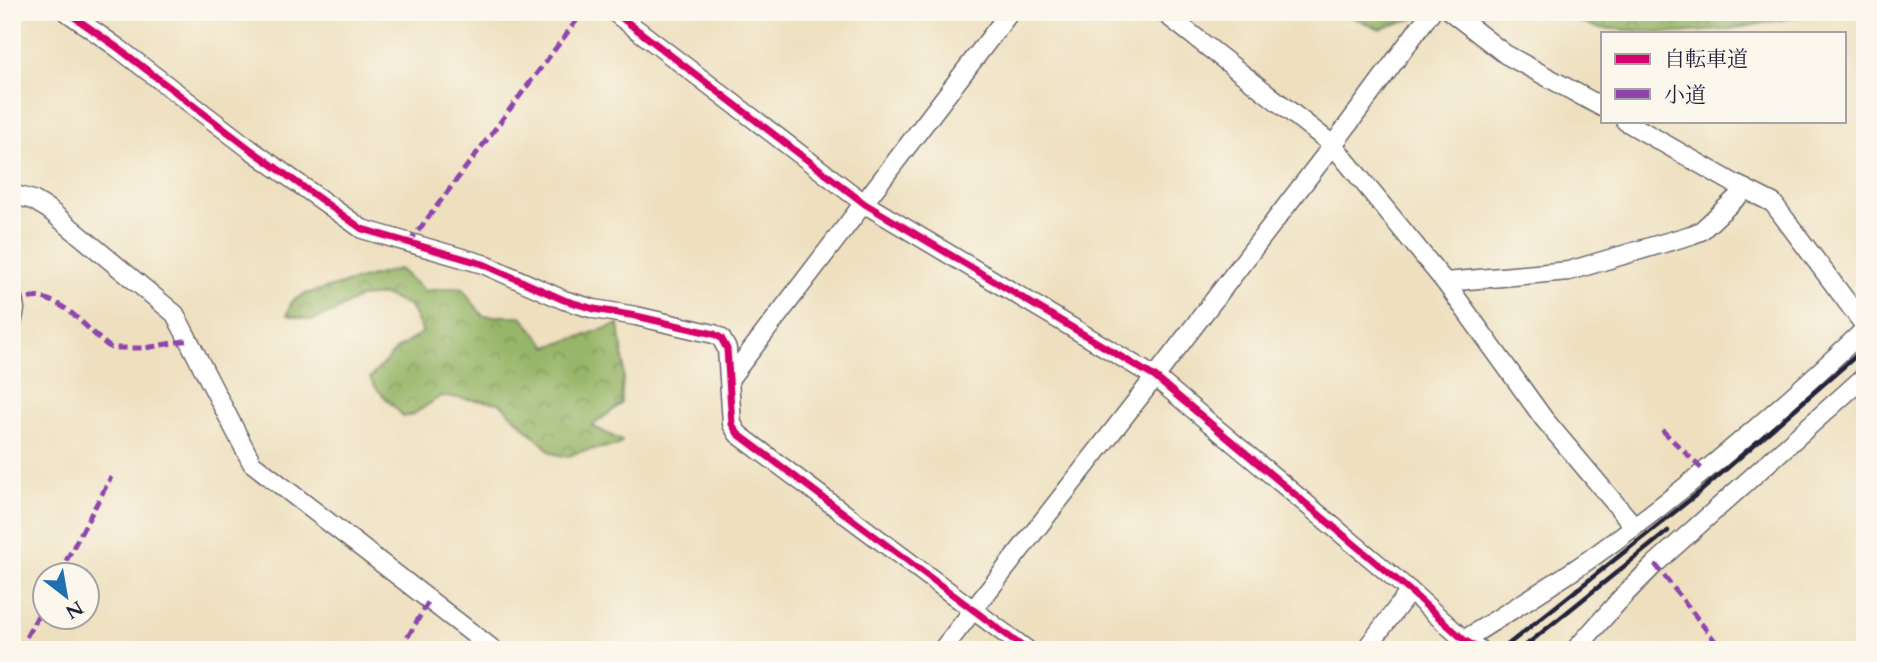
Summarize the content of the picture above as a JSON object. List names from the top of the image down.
{
  "legend": ["自転車道", "小道"],
  "north": "bottom right"
}
